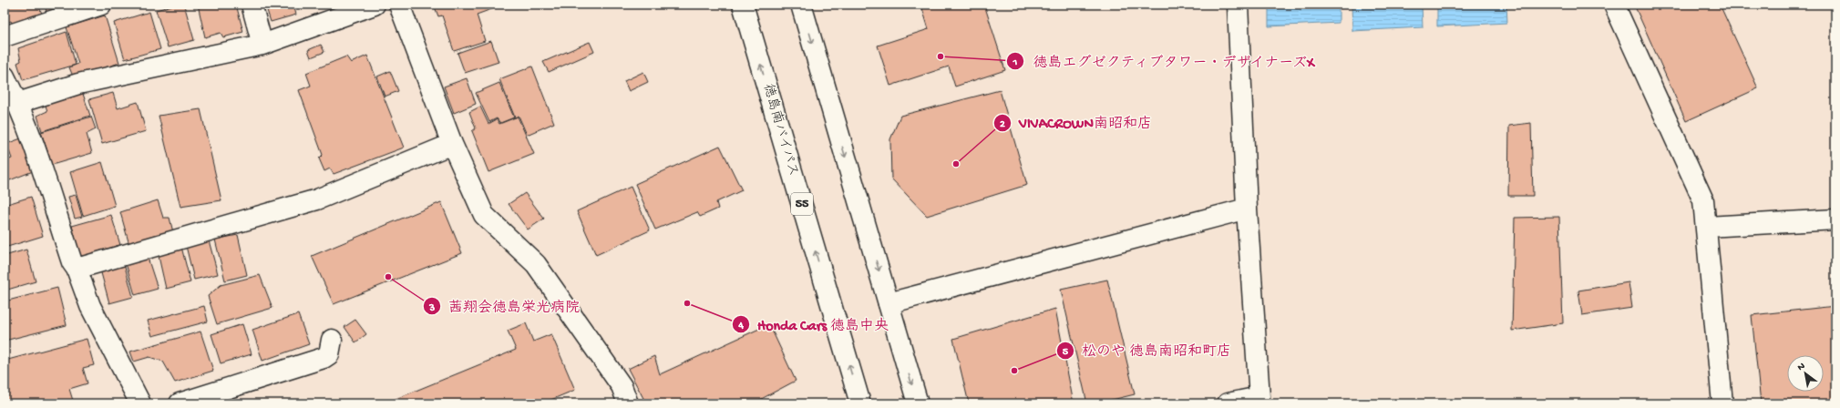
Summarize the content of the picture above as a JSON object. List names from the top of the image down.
{
  "streets": {
    "main road": ["徳島南バイパス", "55"]
  },
  "places": [
    "徳島エグゼクティブタワー・デザイナーズX",
    "VIVACROWN南昭和店",
    "茜翔会徳島栄光病院",
    "Honda Cars 徳島中央",
    "松のや 徳島南昭和町店"
  ],
  "north": "top left"
}
